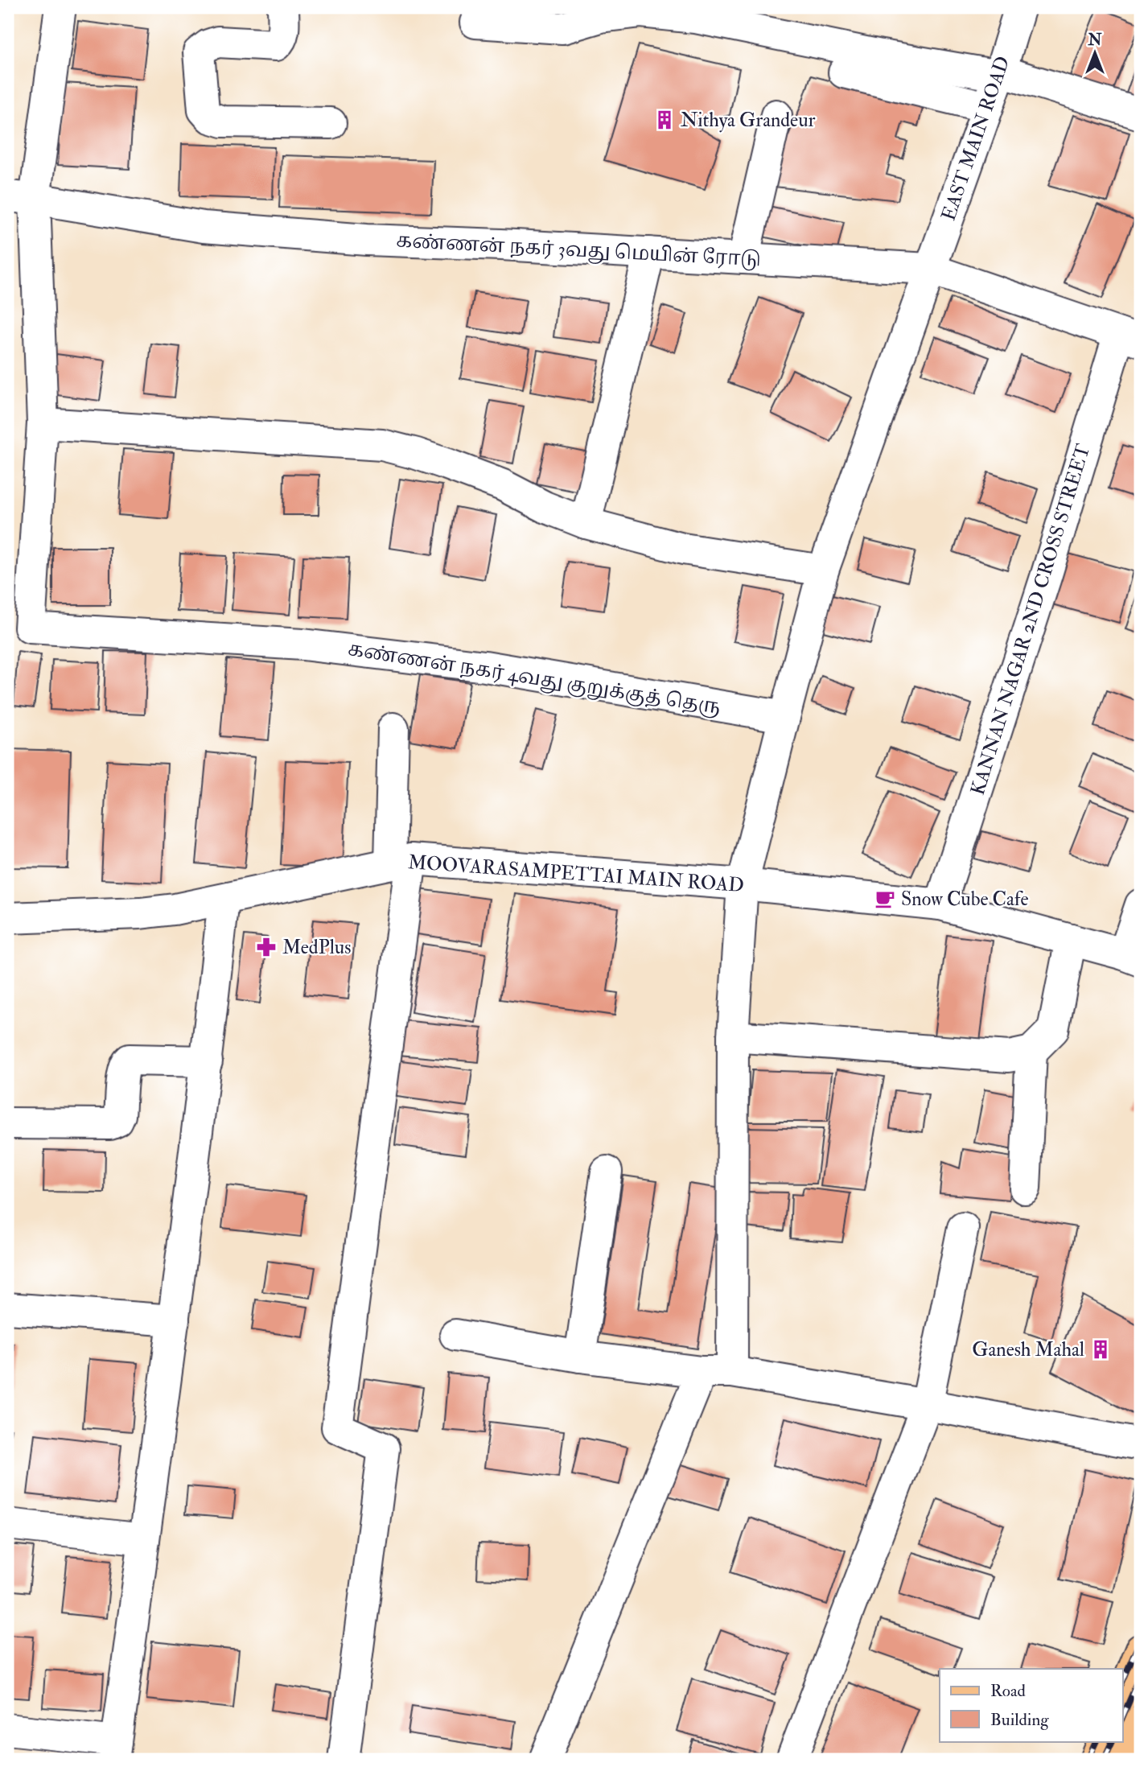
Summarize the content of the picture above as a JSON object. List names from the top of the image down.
{
  "streets": {
    "street": [
      "EAST MAIN ROAD",
      "கண்ணன் நகர் 3வது மெயின் ரோடு",
      "KANNAN NAGAR 2ND CROSS STREET",
      "கண்ணன் நகர் 4வது குறுக்குத் தெரு",
      "MOOVARASAMPETTAI MAIN ROAD"
    ]
  },
  "crossings": [
    ["EAST MAIN ROAD", "கண்ணன் நகர் 3வது மெயின் ரோடு"],
    ["EAST MAIN ROAD", "கண்ணன் நகர் 4வது குறுக்குத் தெரு"],
    ["EAST MAIN ROAD", "MOOVARASAMPETTAI MAIN ROAD"],
    ["கண்ணன் நகர் 3வது மெயின் ரோடு", "KANNAN NAGAR 2ND CROSS STREET"],
    ["கண்ணன் நகர் 3வது மெயின் ரோடு", "கண்ணன் நகர் 4வது குறுக்குத் தெரு"],
    ["KANNAN NAGAR 2ND CROSS STREET", "MOOVARASAMPETTAI MAIN ROAD"]
  ],
  "places": {
    "building": ["Nithya Grandeur", "Ganesh Mahal"],
    "cafe": ["Snow Cube Cafe"],
    "pharmacy": ["MedPlus"]
  },
  "legend": ["Road", "Building"],
  "north": "top"
}
